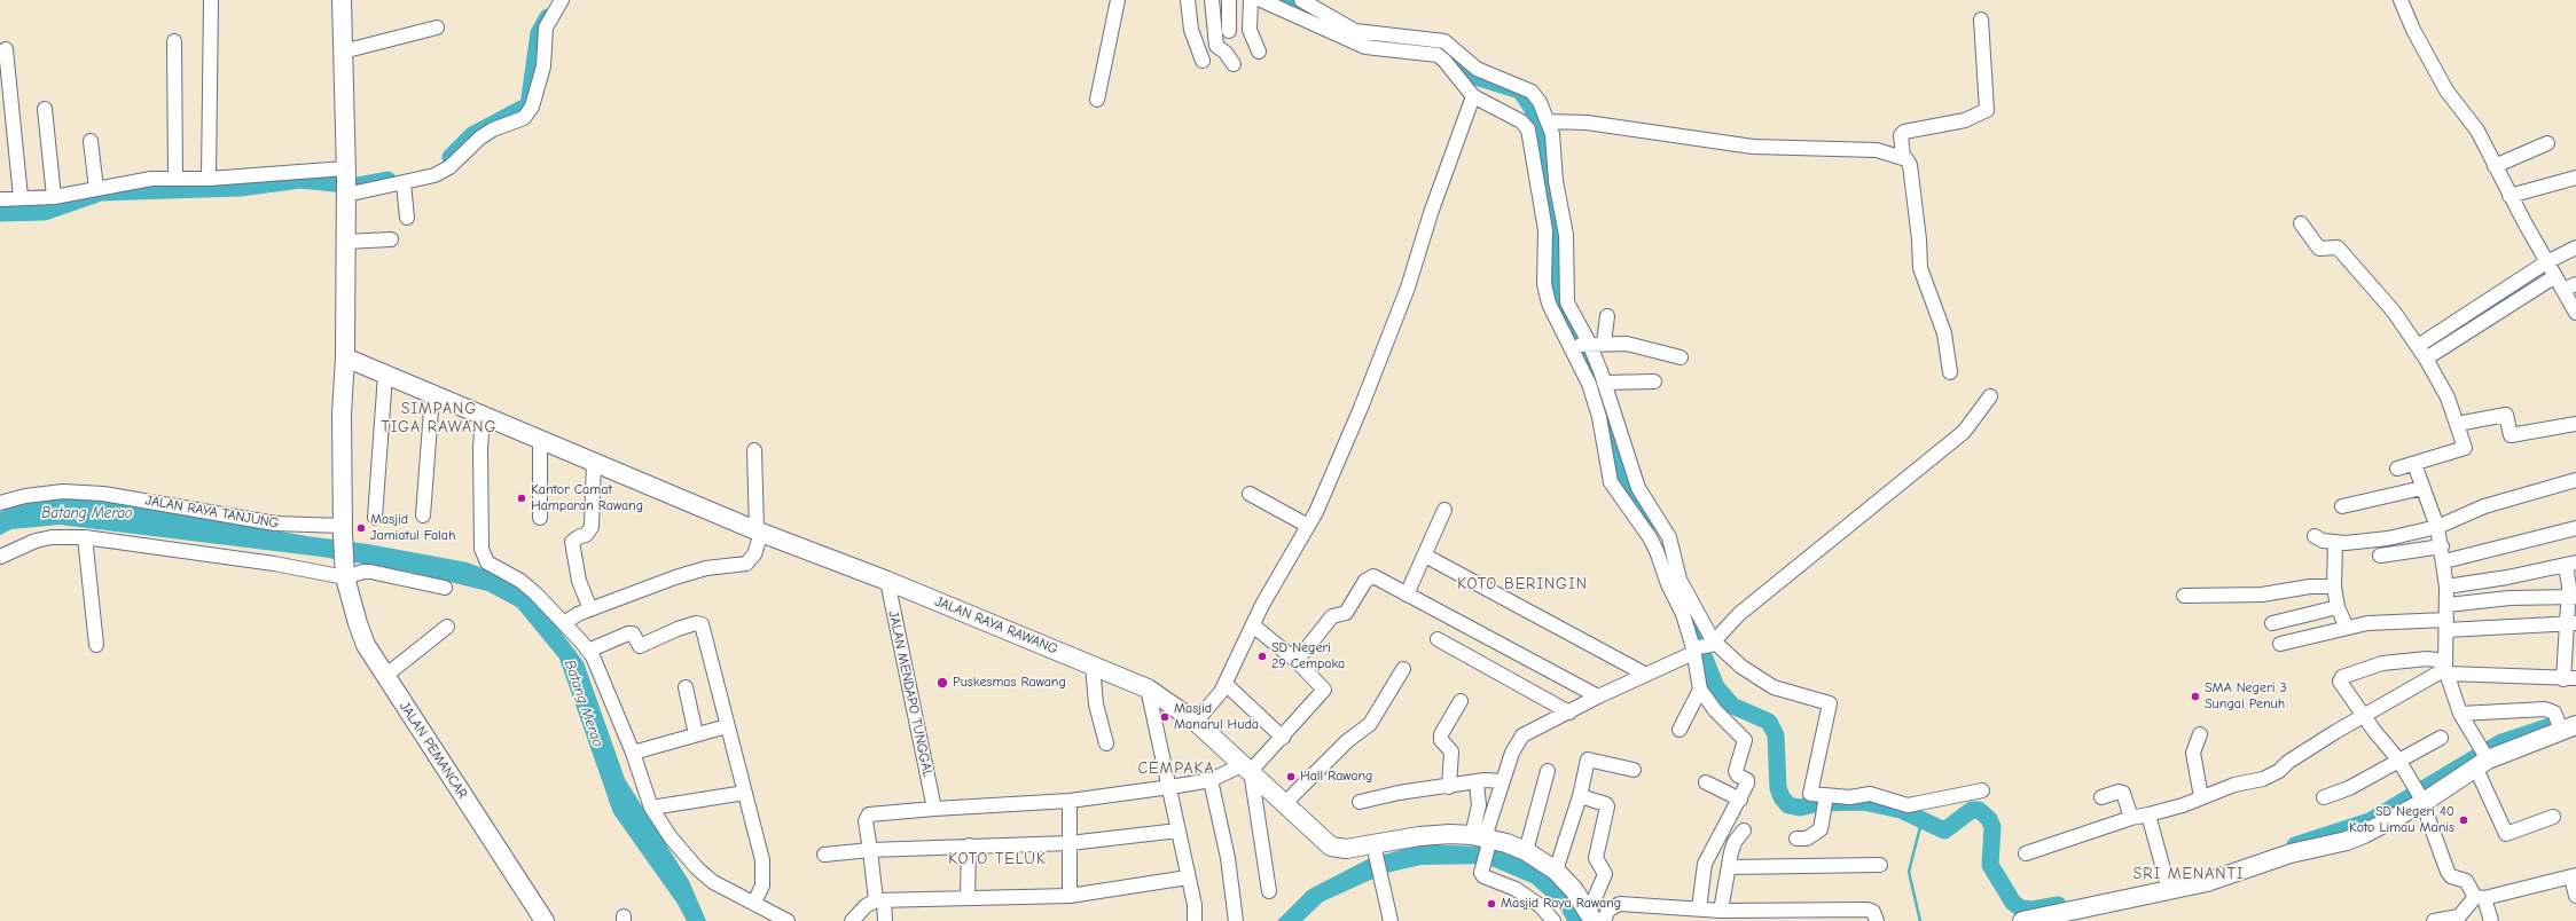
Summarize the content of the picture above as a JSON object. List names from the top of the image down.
{
  "streets": {
    "main road": ["JALAN RAYA RAWANG", "JALAN PEMANCAR"],
    "street": ["JALAN RAYA TANJUNG", "JALAN MENDAPO TUNGGAL"]
  },
  "crossings": [
    ["JALAN RAYA TANJUNG", "JALAN PEMANCAR"],
    ["JALAN RAYA RAWANG", "JALAN MENDAPO TUNGGAL"],
    ["JALAN RAYA RAWANG", "JALAN PEMANCAR"]
  ],
  "districts": [
    "SIMPANG TIGA RAWANG",
    "KOTO BERINGIN",
    "CEMPAKA",
    "KOTO TELUK",
    "SRI MENANTI"
  ],
  "water": ["Batang Merao"],
  "places": [
    "Kantor Camat Hamparan Rawang",
    "Masjid Jamiatul Falah",
    "SD Negeri 29 Cempaka",
    "Puskesmas Rawang",
    "SMA Negeri 3 Sungai Penuh",
    "Masjid Manarul Huda",
    "Hall Rawang",
    "SD Negeri 40 Koto Limau Manis",
    "Masjid Raya Rawang"
  ]
}
